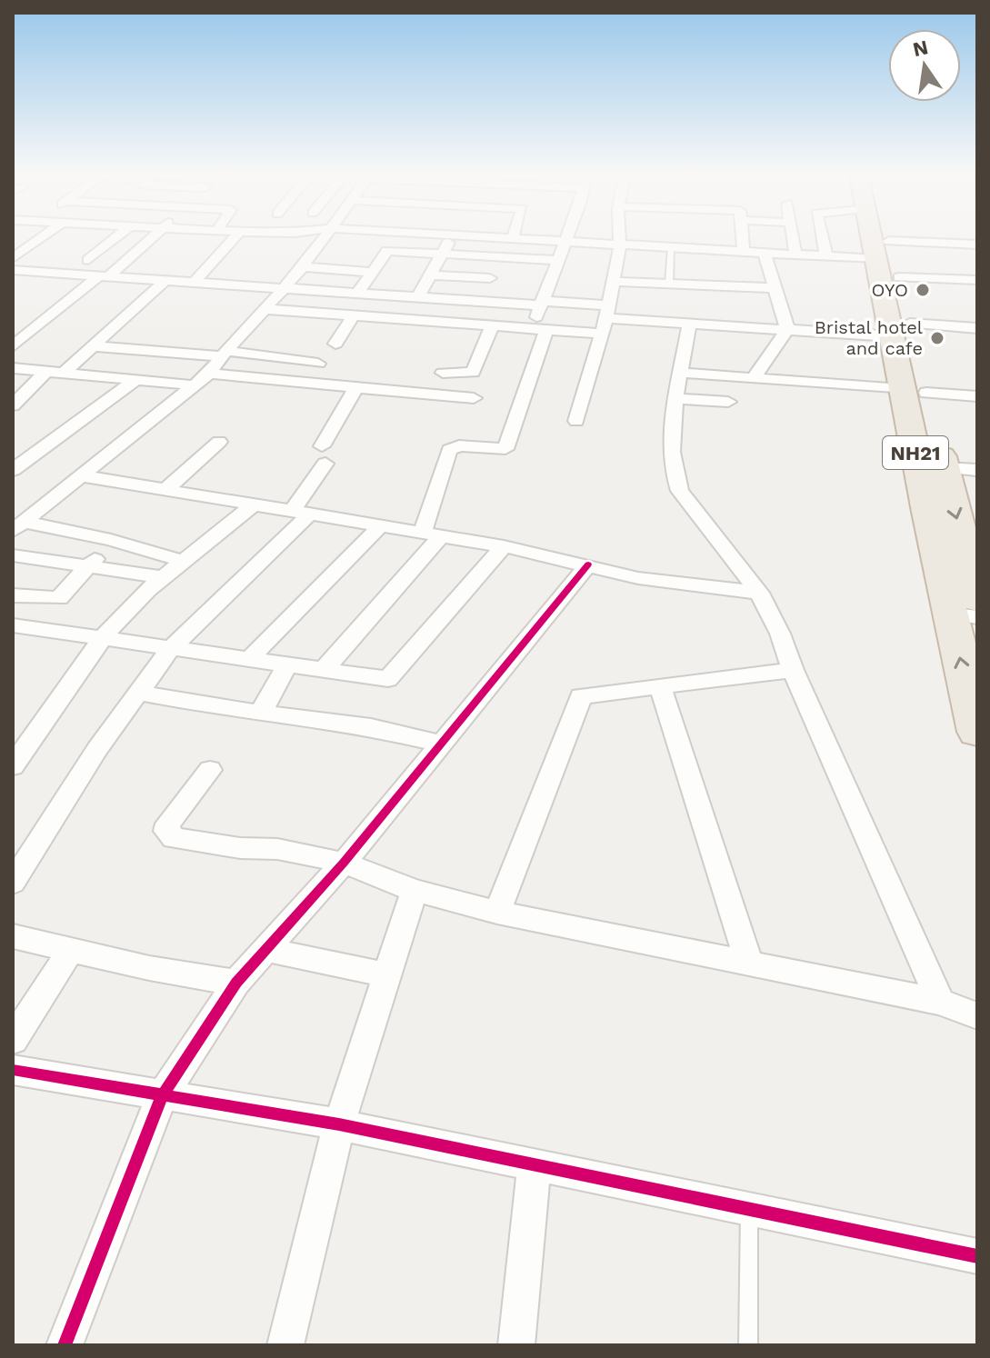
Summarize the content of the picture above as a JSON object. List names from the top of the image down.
{
  "streets": {
    "highway": ["NH21"]
  },
  "places": ["OYO", "Bristal hotel and cafe"],
  "north": "top"
}
